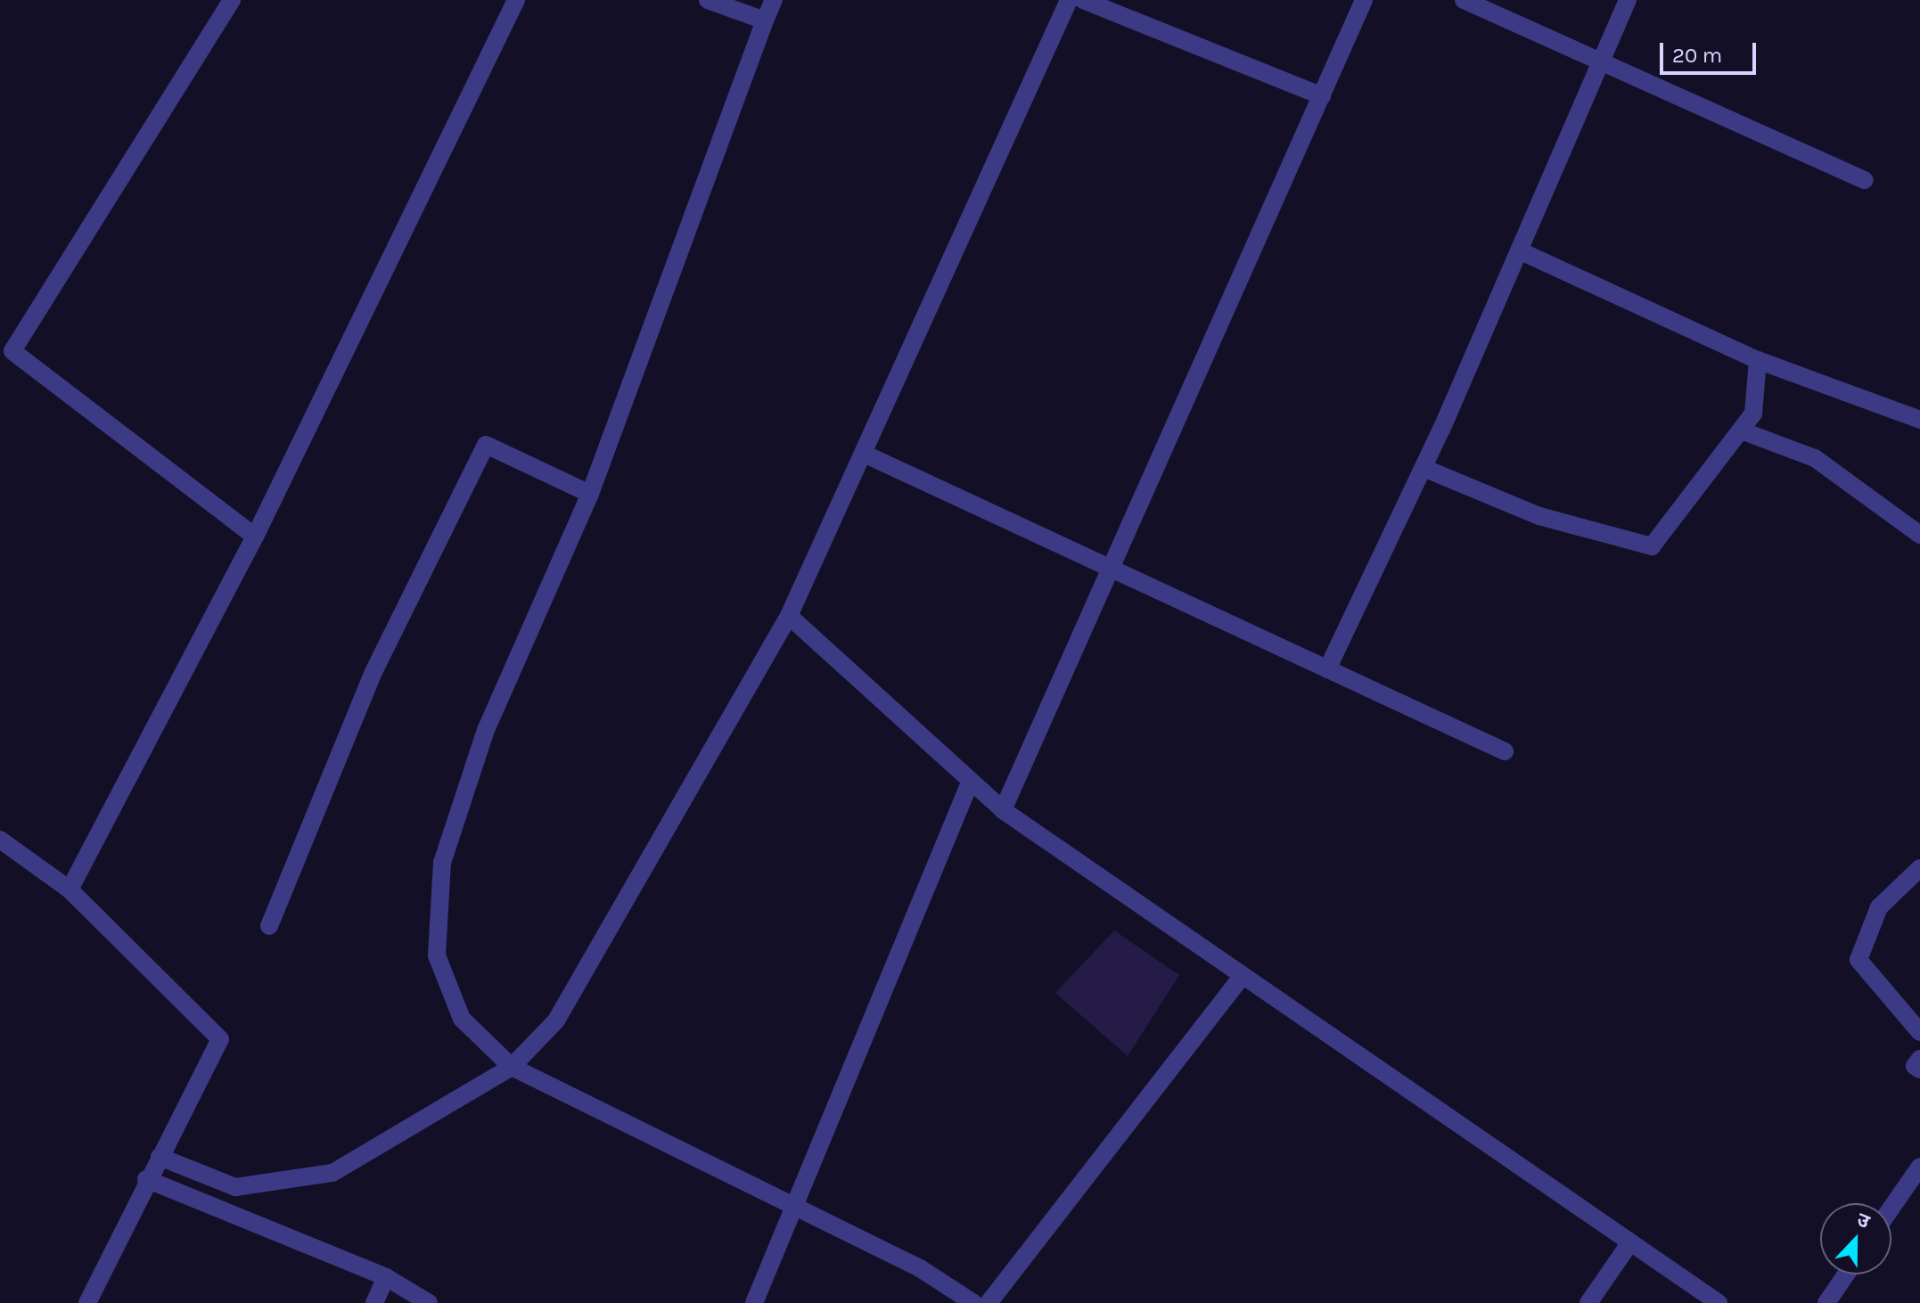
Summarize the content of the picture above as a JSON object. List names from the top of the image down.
{
  "scale_bar": "20 m",
  "north": "top"
}
